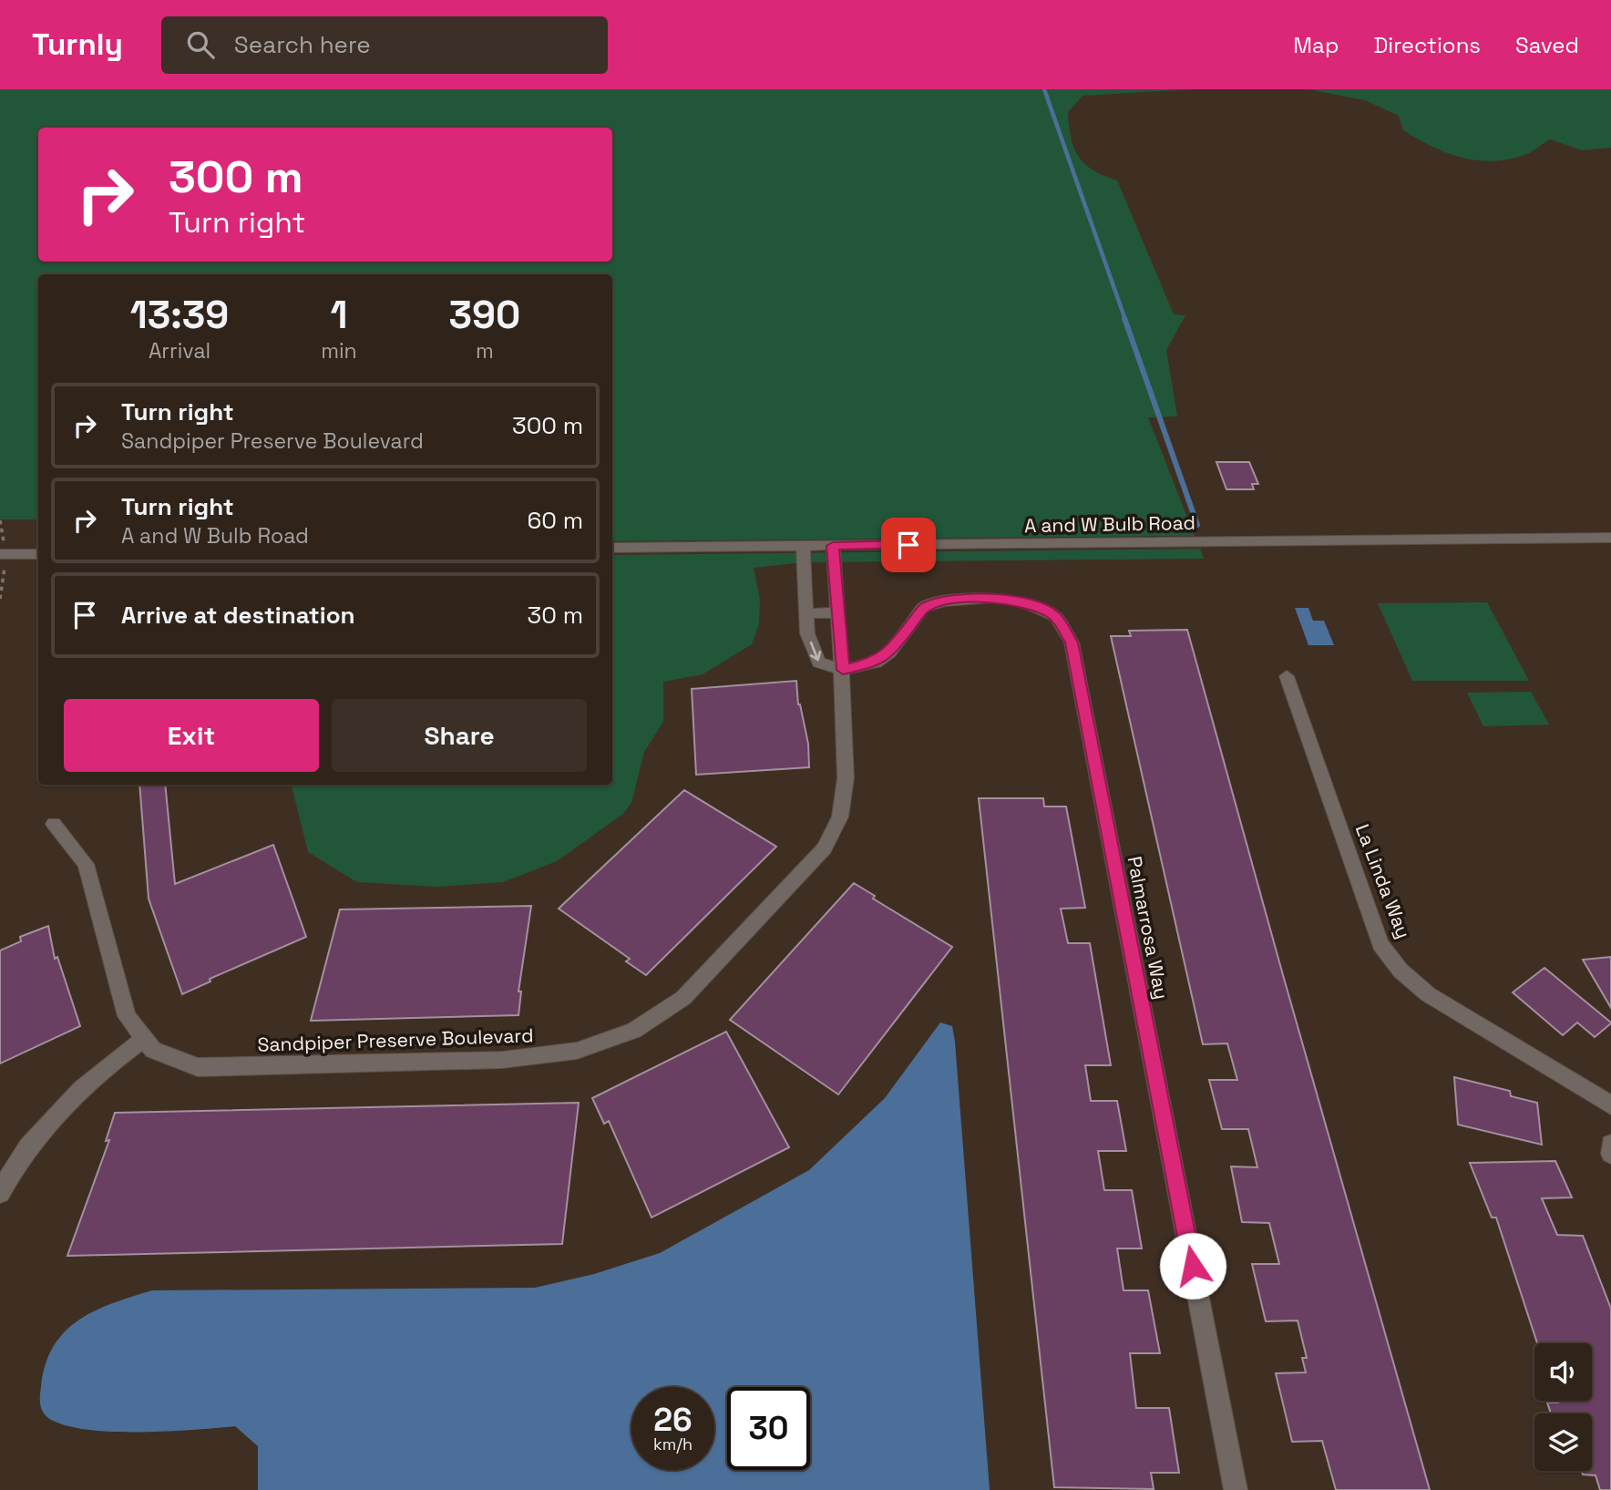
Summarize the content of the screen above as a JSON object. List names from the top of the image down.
{
  "streets": {
    "street": [
      "A and W Bulb Road",
      "La Linda Way",
      "Palmarrosa Way",
      "Sandpiper Preserve Boulevard"
    ]
  },
  "crossings": [
    ["A and W Bulb Road", "Sandpiper Preserve Boulevard"],
    ["Palmarrosa Way", "Sandpiper Preserve Boulevard"]
  ],
  "page": {
    "header": "Turnly",
    "search": "Search here",
    "nav": ["Map", "Directions", "Saved"],
    "turn": ["300 m", "Turn right"],
    "eta": [
      "13:39",
      "Arrival",
      "1",
      "min",
      "390",
      "m"
    ],
    "list": [
      {
        "name": "Turn right",
        "note": "Sandpiper Preserve Boulevard",
        "value": "300 m"
      },
      {
        "name": "Turn right",
        "note": "A and W Bulb Road",
        "value": "60 m"
      },
      {
        "name": "Arrive at destination",
        "value": "30 m"
      }
    ],
    "buttons": ["Exit", "Share"],
    "speed": "26 km/h",
    "limit": "30"
  }
}
